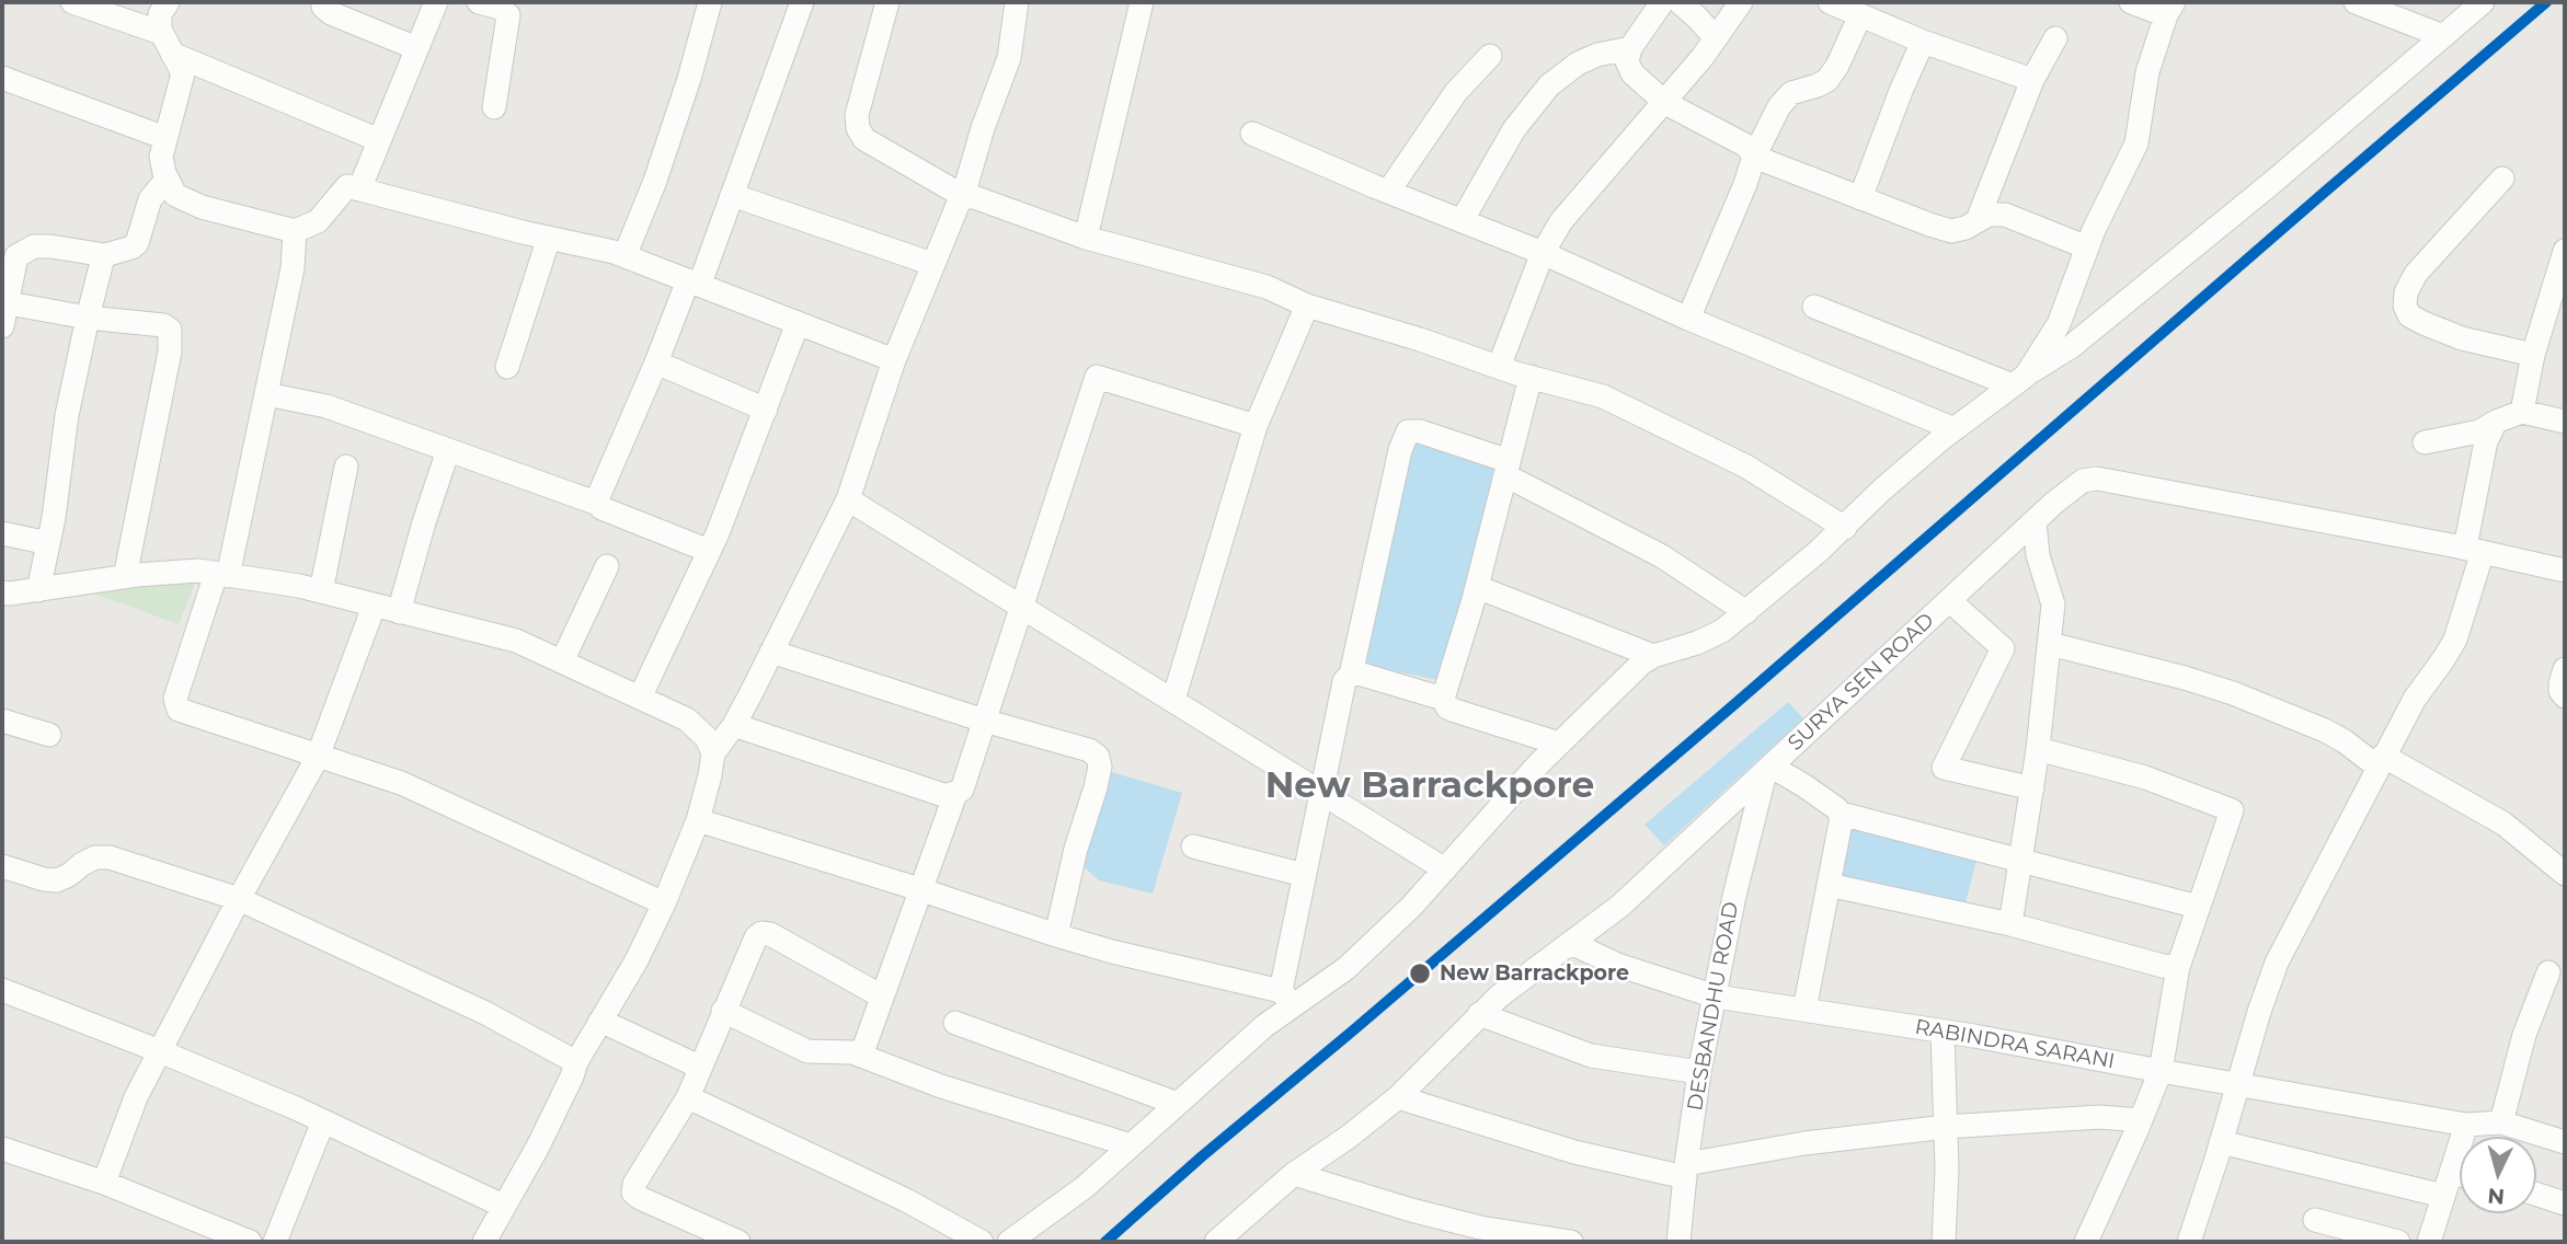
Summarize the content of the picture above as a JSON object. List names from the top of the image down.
{
  "streets": {
    "street": ["SURYA SEN ROAD", "DESBANDHU ROAD", "RABINDRA SARANI"]
  },
  "crossings": [
    ["SURYA SEN ROAD", "DESBANDHU ROAD"],
    ["SURYA SEN ROAD", "RABINDRA SARANI"],
    ["DESBANDHU ROAD", "RABINDRA SARANI"]
  ],
  "districts": ["New Barrackpore"],
  "places": ["New Barrackpore"],
  "north": "bottom"
}
